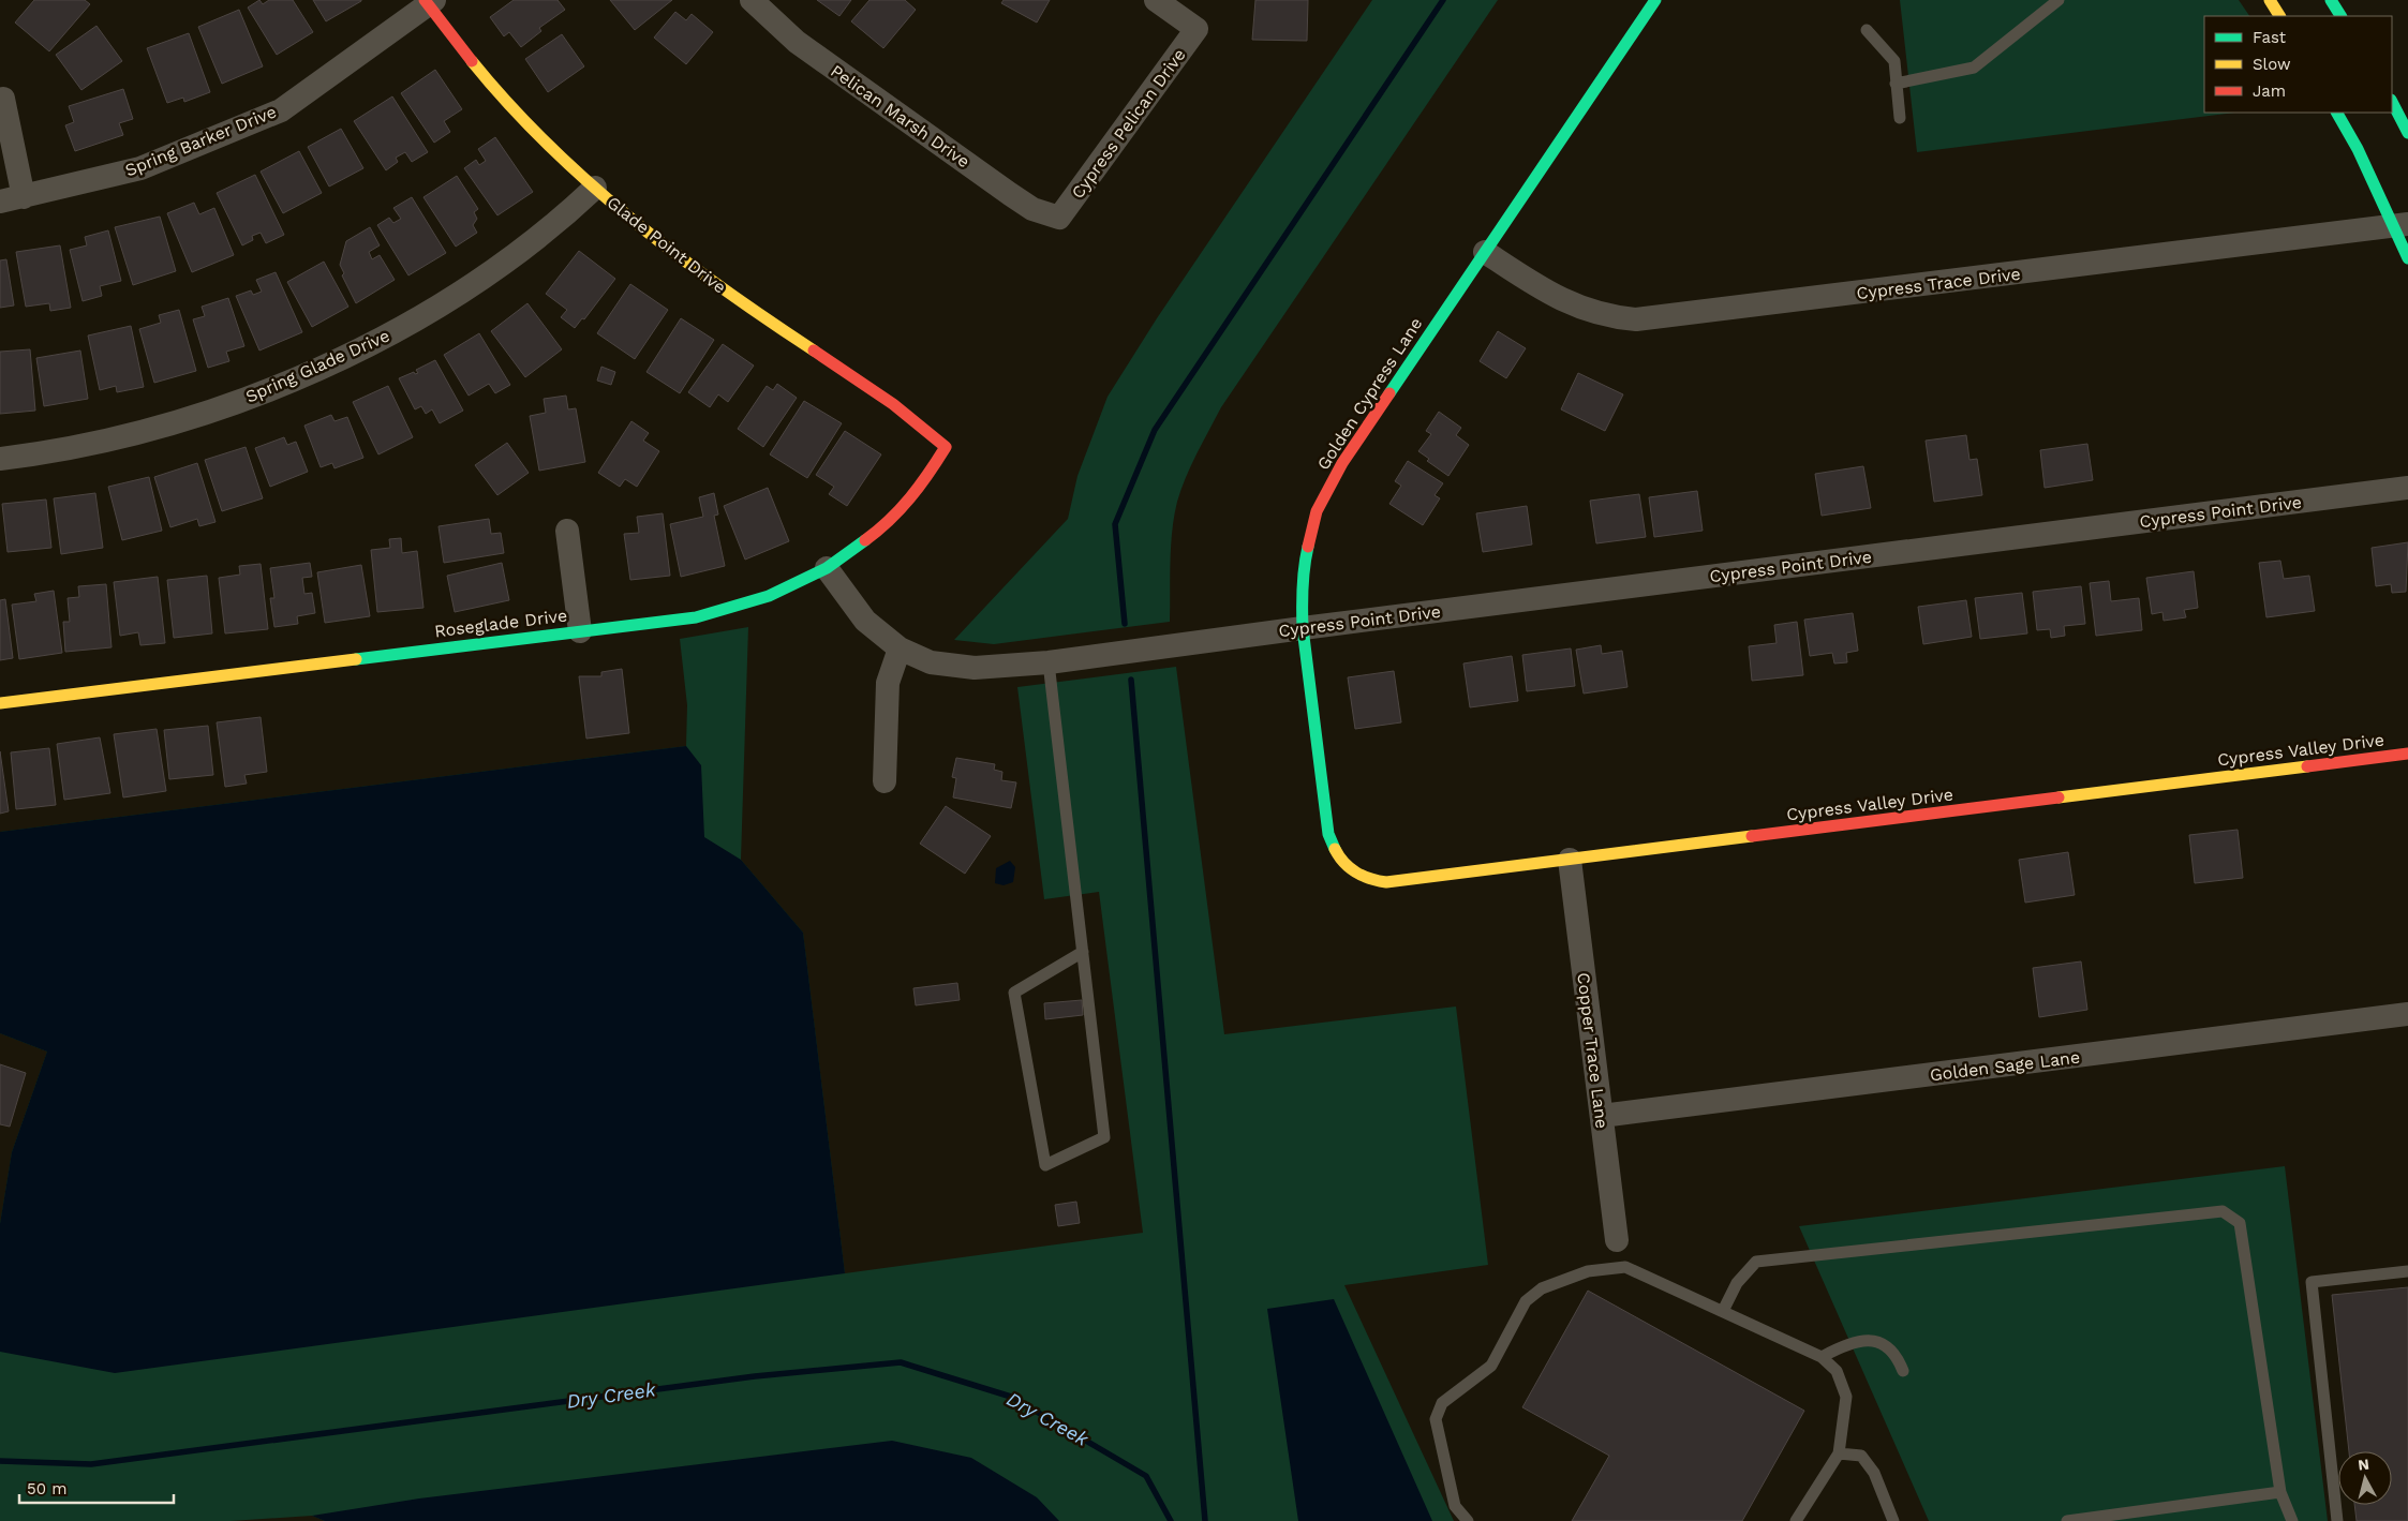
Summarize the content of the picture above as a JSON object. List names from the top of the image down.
{
  "streets": {
    "street": [
      "Pelican Marsh Drive",
      "Cypress Pelican Drive",
      "Spring Barker Drive",
      "Glade Point Drive",
      "Cypress Trace Drive",
      "Spring Glade Drive",
      "Golden Cypress Lane",
      "Cypress Point Drive",
      "Roseglade Drive",
      "Cypress Valley Drive",
      "Copper Trace Lane",
      "Golden Sage Lane"
    ]
  },
  "crossings": [
    ["Pelican Marsh Drive", "Cypress Pelican Drive"],
    ["Spring Barker Drive", "Glade Point Drive"],
    ["Glade Point Drive", "Spring Glade Drive"],
    ["Glade Point Drive", "Roseglade Drive"],
    ["Cypress Trace Drive", "Golden Cypress Lane"],
    ["Golden Cypress Lane", "Cypress Point Drive"],
    ["Golden Cypress Lane", "Cypress Valley Drive"],
    ["Cypress Valley Drive", "Copper Trace Lane"],
    ["Copper Trace Lane", "Golden Sage Lane"]
  ],
  "water": ["Dry Creek"],
  "legend": ["Fast", "Slow", "Jam"],
  "scale_bar": "50 m",
  "north": "top"
}
